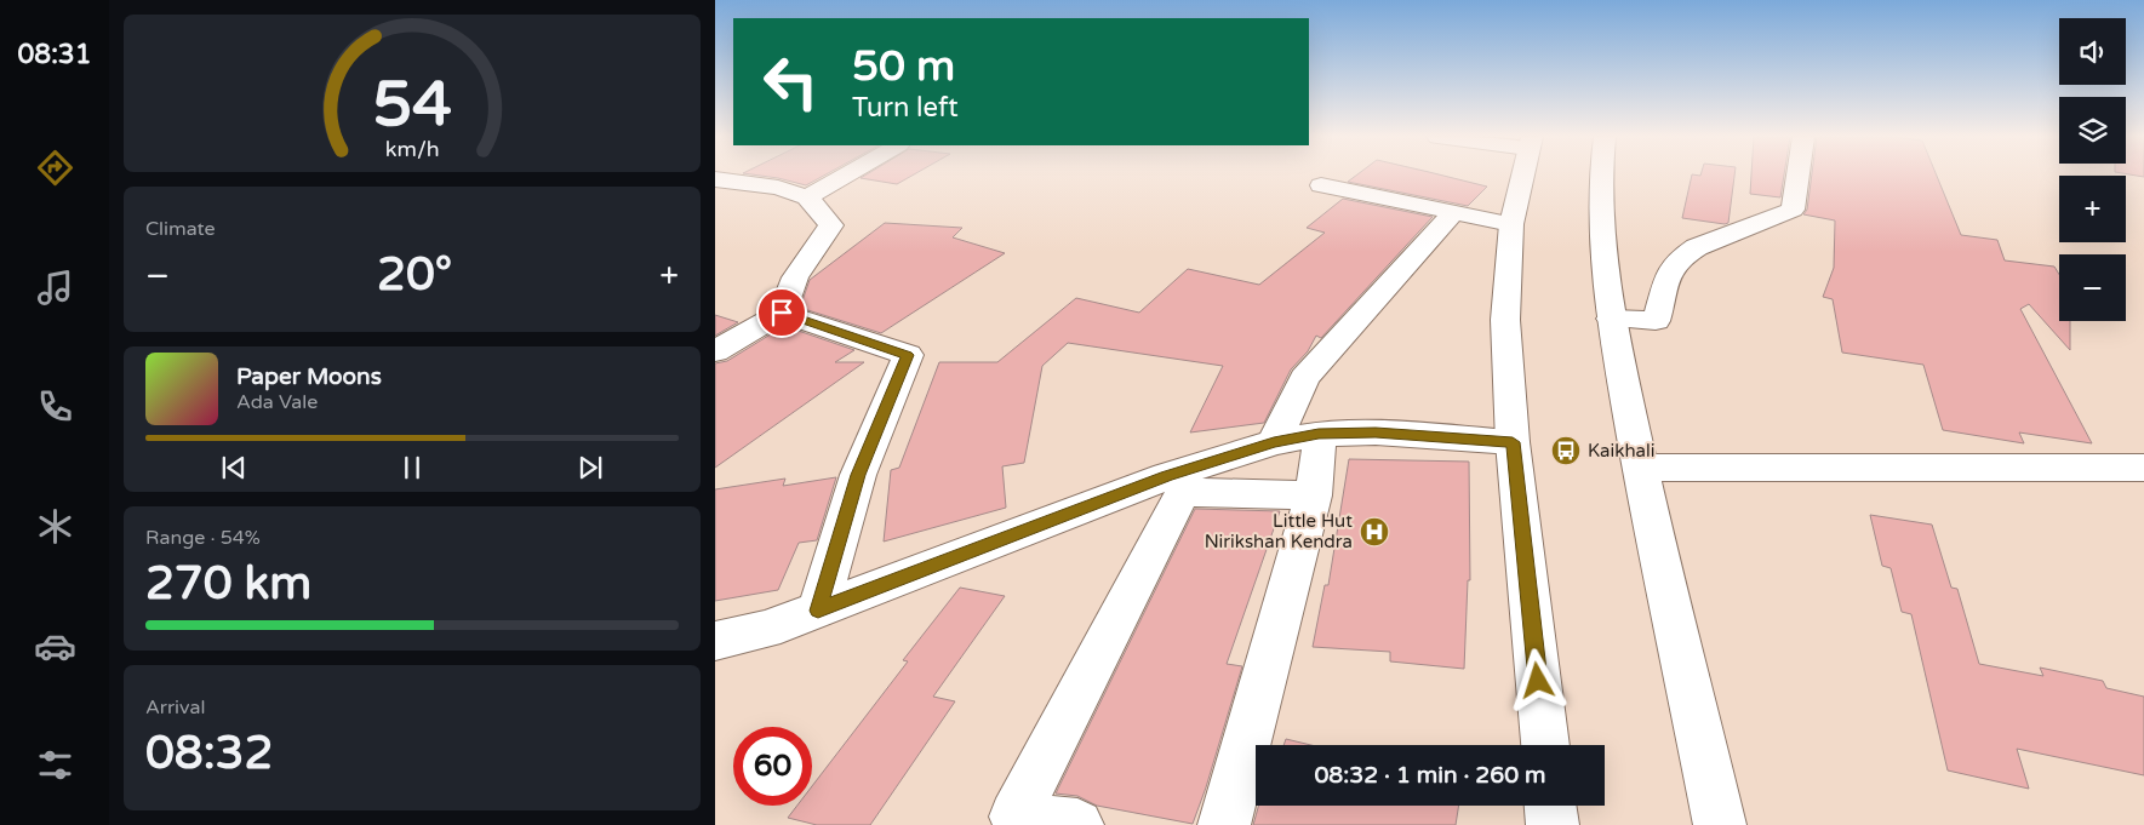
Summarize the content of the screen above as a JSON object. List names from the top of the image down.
{
  "places": {
    "bus stop": ["Kaikhali"],
    "hospital": ["Little Hut Nirikshan Kendra"]
  },
  "page": {
    "tabs": "08:31",
    "map_buttons": ["+", "−"],
    "turn": ["50 m", "Turn left"],
    "tile": [
      "Climate",
      ["Range · 54%", "270 km"],
      ["Arrival", "08:32"]
    ],
    "heat": ["−", "20°", "+"],
    "song": ["Paper Moons", "Ada Vale"],
    "limit": "60",
    "trip": "08:32 · 1 min · 260 m",
    "gauge": ["54", "km/h"]
  }
}
